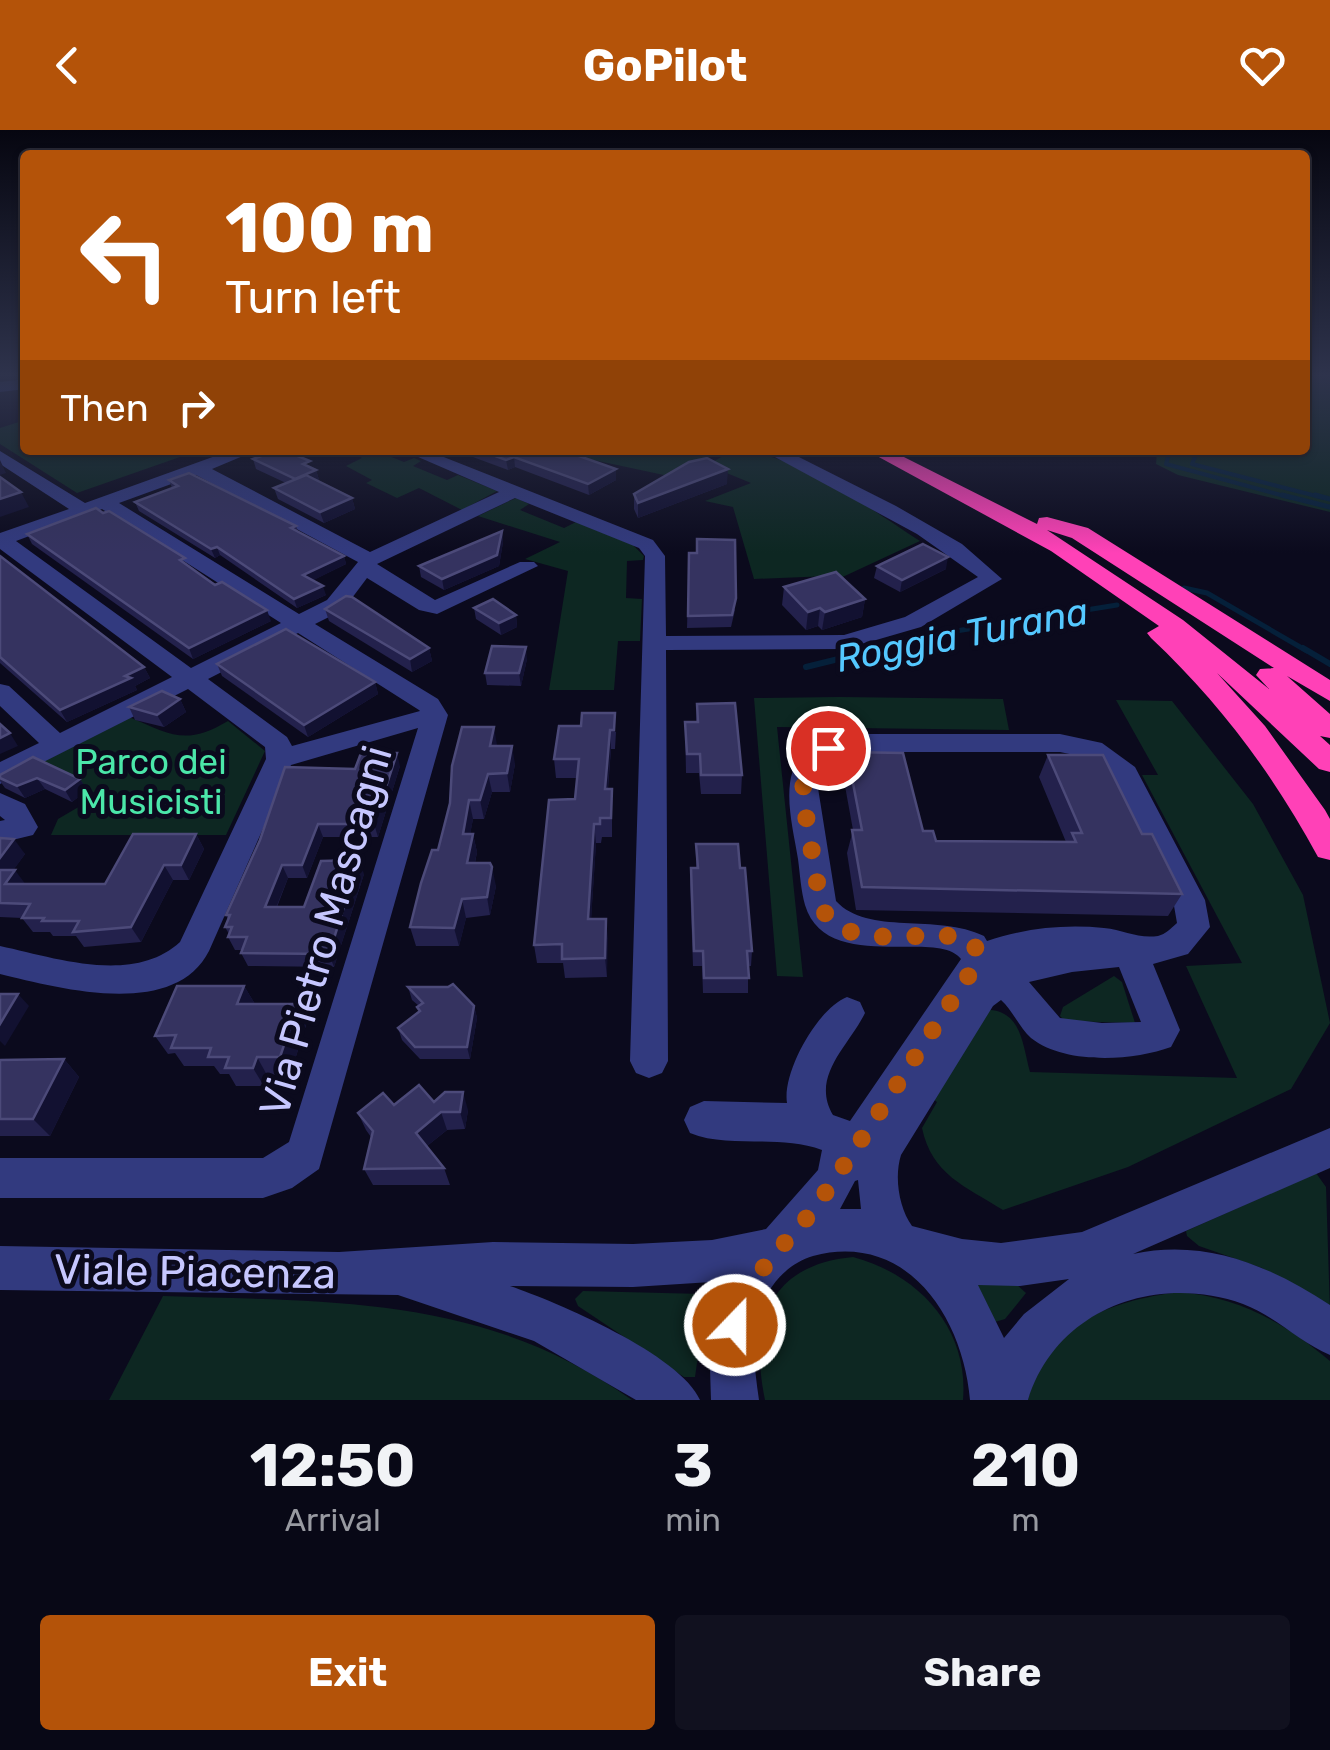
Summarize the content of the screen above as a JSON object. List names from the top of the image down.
{
  "streets": {
    "street": ["Via Pietro Mascagni", "Viale Piacenza"]
  },
  "water": ["Roggia Turana"],
  "parks": ["Parco dei Musicisti"],
  "page": {
    "header": "GoPilot",
    "turn": ["100 m", "Turn left"],
    "then": "Then",
    "eta": [
      "12:50",
      "Arrival",
      "3",
      "min",
      "210",
      "m"
    ],
    "buttons": ["Exit", "Share"]
  }
}
